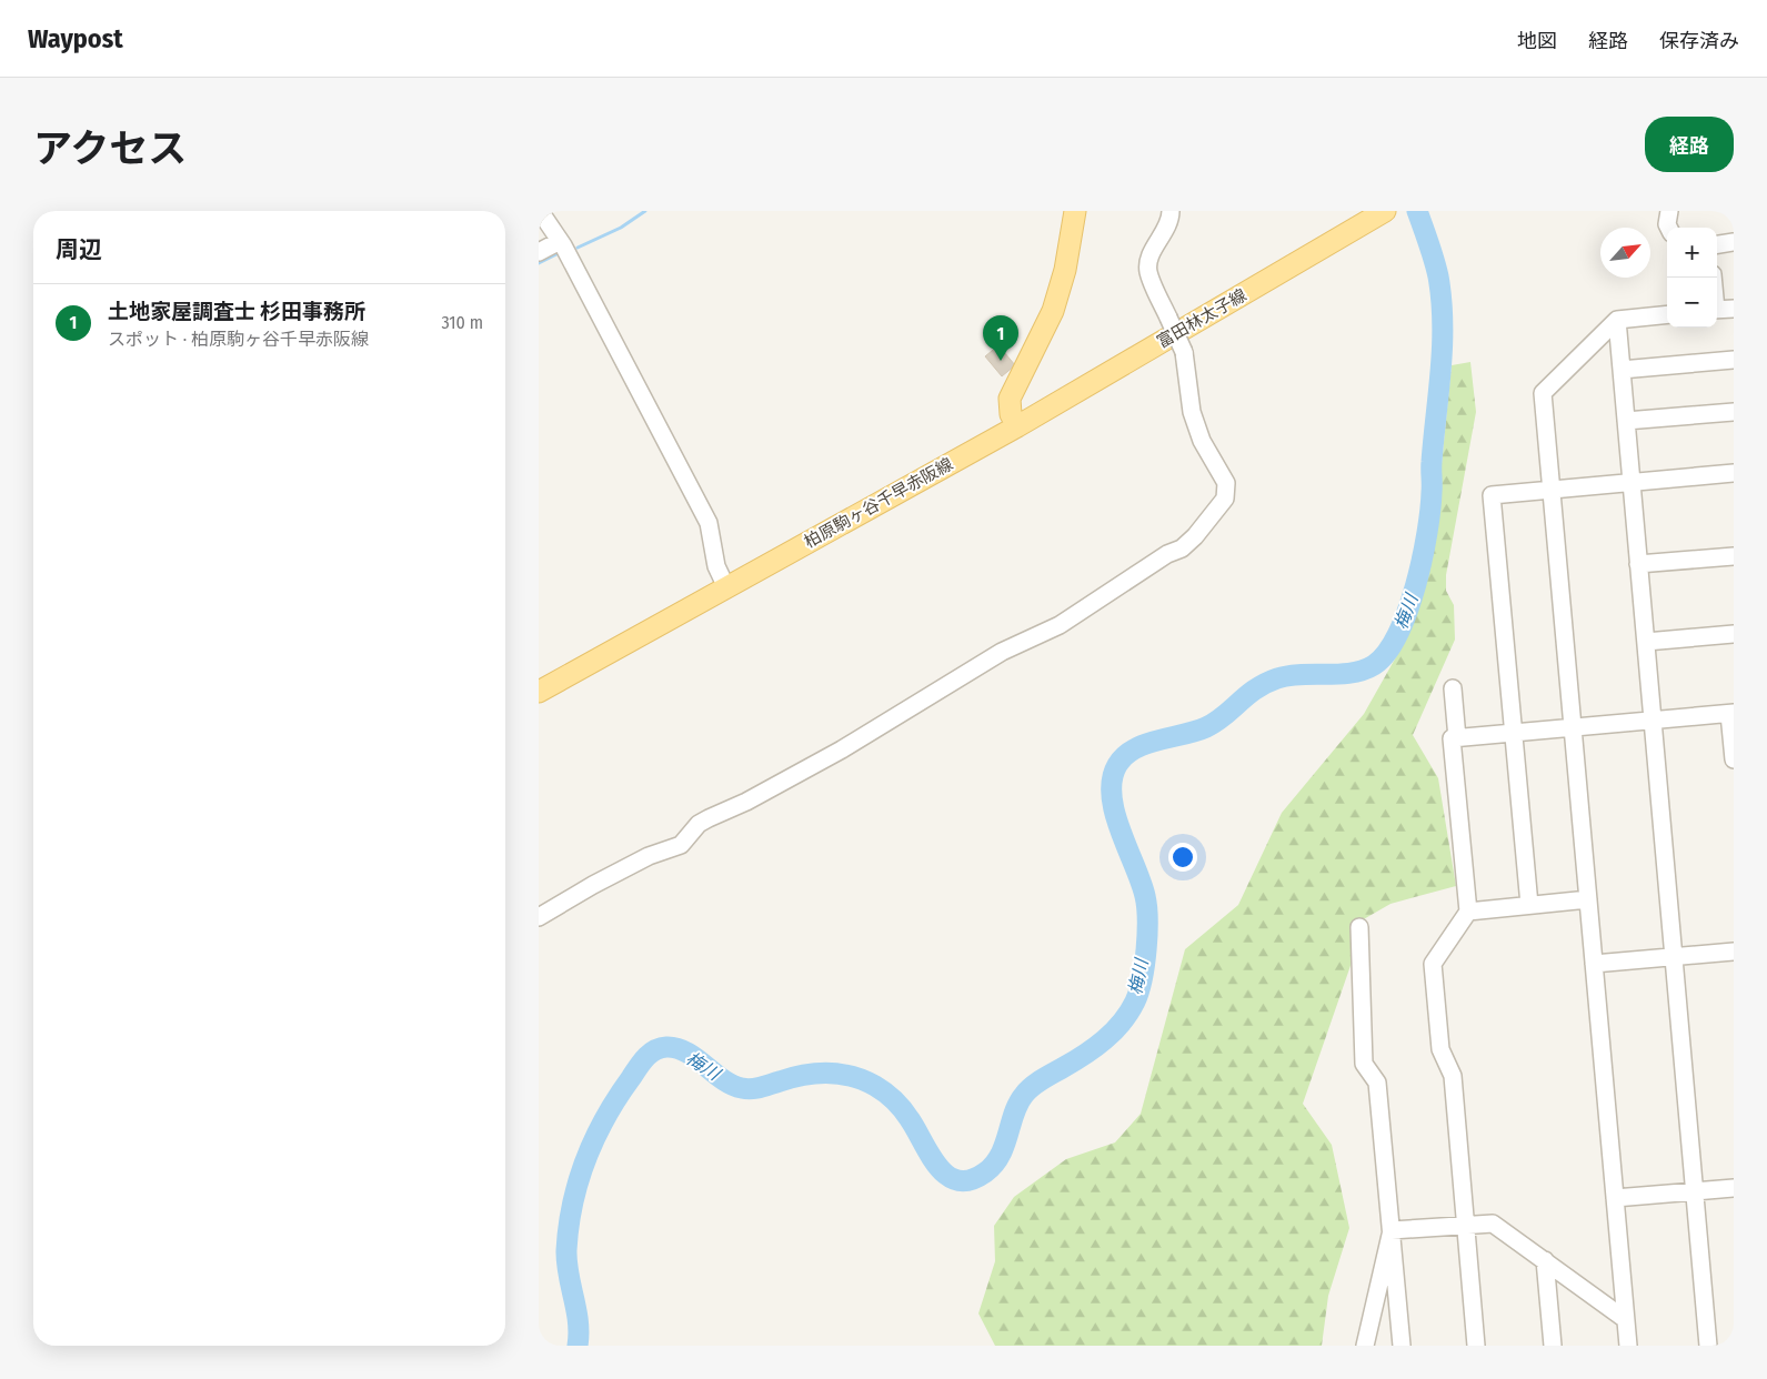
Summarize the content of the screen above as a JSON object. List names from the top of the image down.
{
  "streets": {
    "main road": ["富田林太子線", "柏原駒ヶ谷千早赤阪線"]
  },
  "crossings": [
    ["富田林太子線", "柏原駒ヶ谷千早赤阪線"]
  ],
  "water": ["梅川"],
  "north": "top right",
  "page": {
    "header": "Waypost",
    "nav": ["地図", "経路", "保存済み"],
    "title": "アクセス",
    "buttons": "経路",
    "heading": "周辺",
    "map_buttons": ["+", "−"],
    "list": [
      {
        "mark": "1",
        "name": "土地家屋調査士 杉田事務所",
        "note": "スポット · 柏原駒ヶ谷千早赤阪線",
        "value": "310 m"
      }
    ],
    "pins": "1"
  }
}
